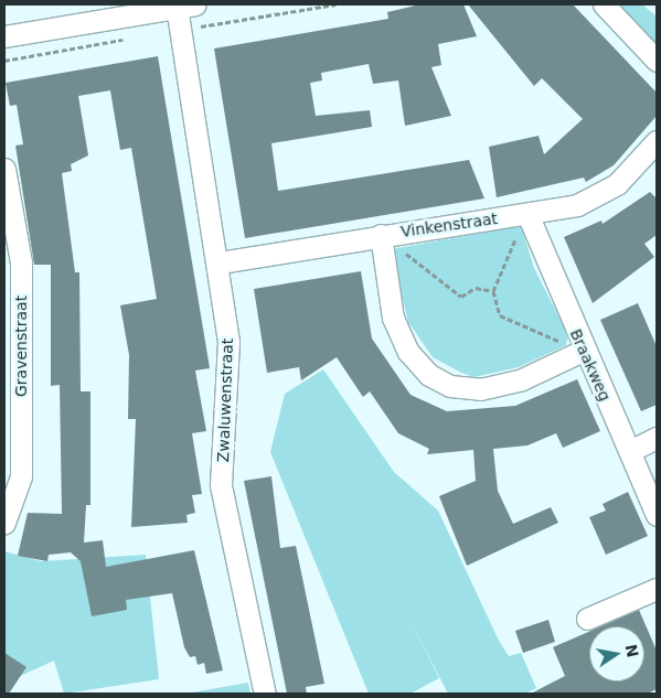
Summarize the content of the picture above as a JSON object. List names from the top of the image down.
{
  "streets": {
    "street": [
      "Vinkenstraat",
      "Gravenstraat",
      "Braakweg",
      "Zwaluwenstraat"
    ]
  },
  "crossings": [
    ["Vinkenstraat", "Braakweg"],
    ["Vinkenstraat", "Zwaluwenstraat"]
  ],
  "north": "right"
}
